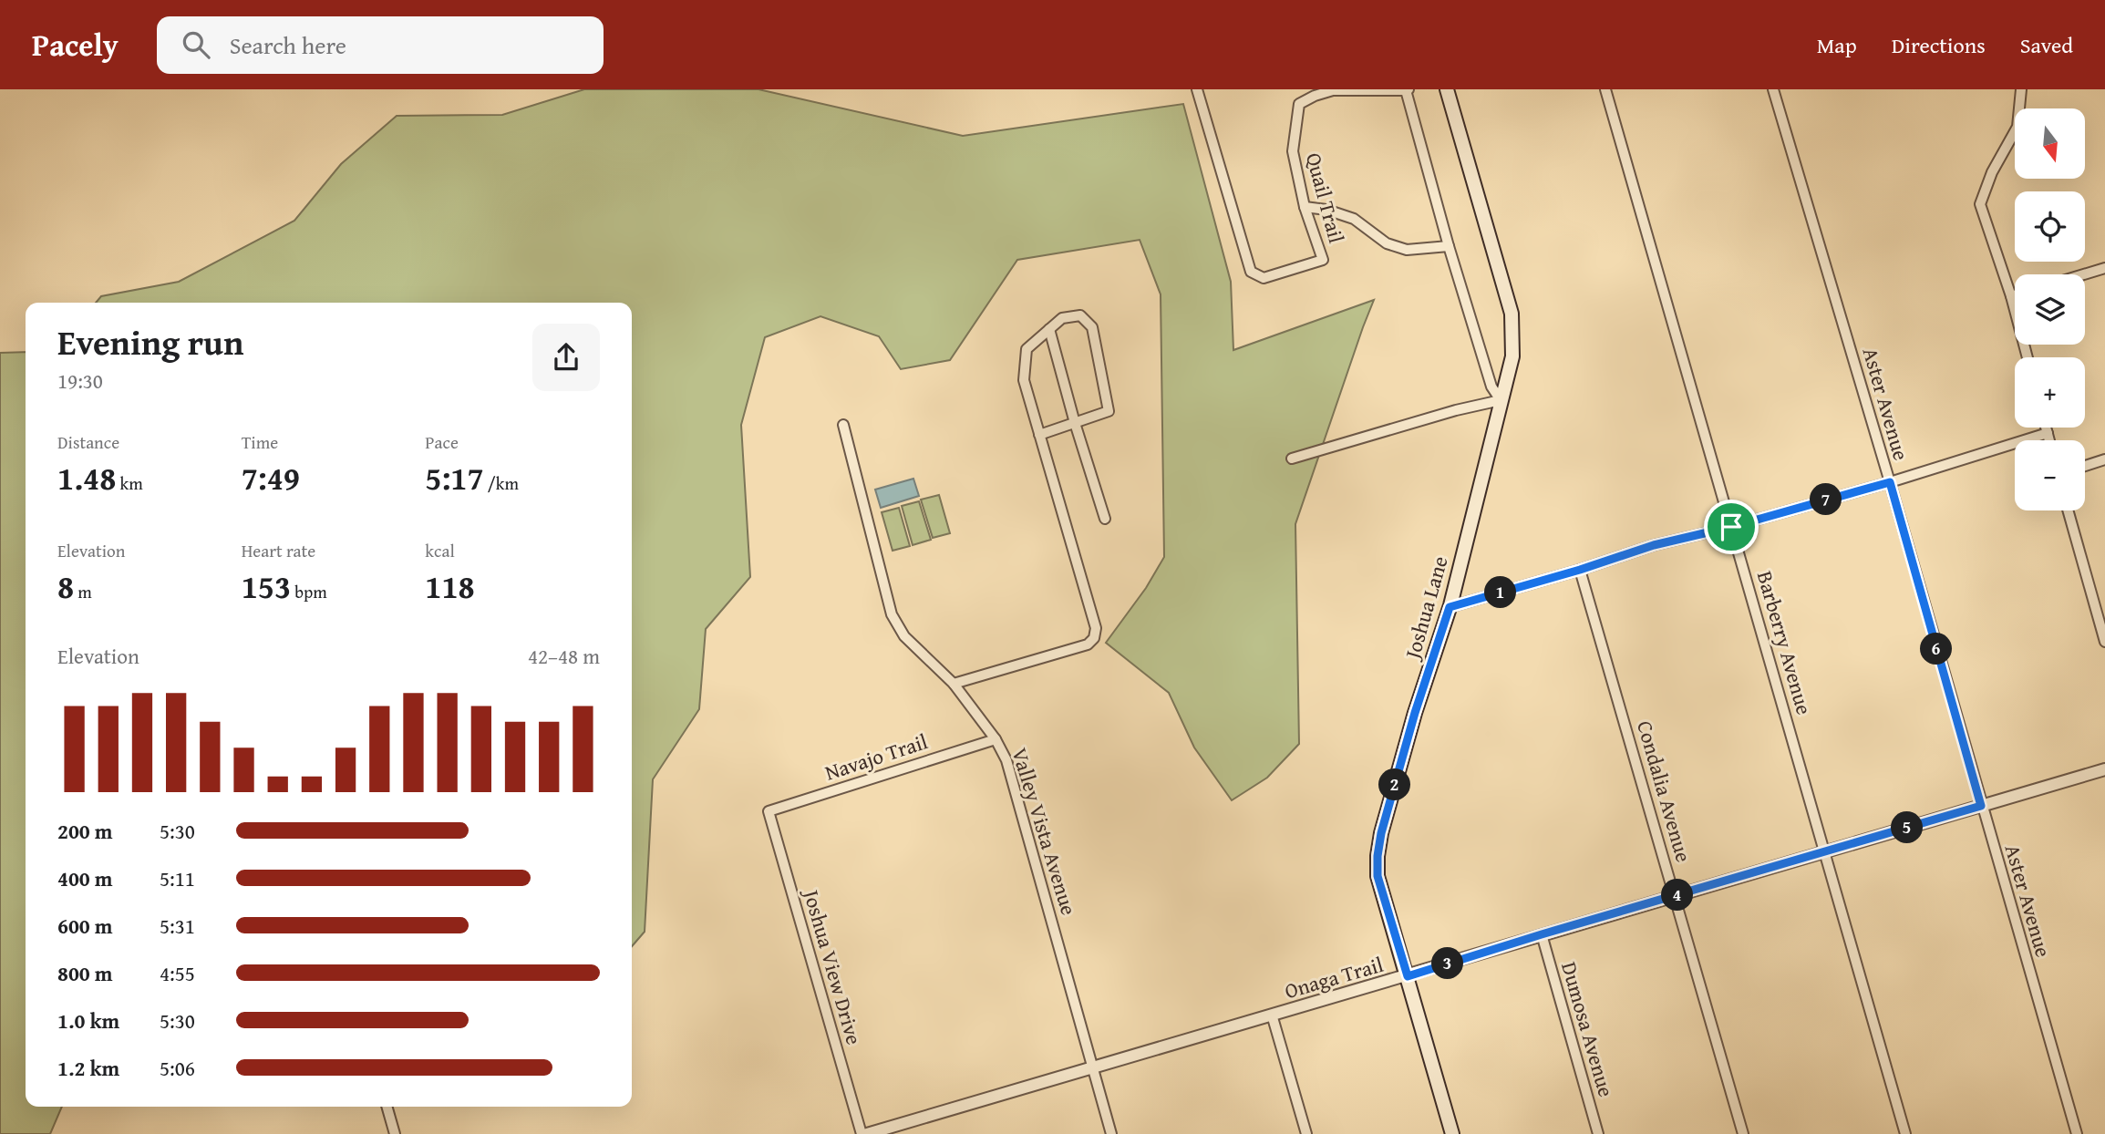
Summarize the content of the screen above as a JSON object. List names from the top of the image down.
{
  "streets": {
    "main road": ["Joshua Lane"],
    "street": [
      "Quail Trail",
      "Aster Avenue",
      "Barberry Avenue",
      "Navajo Trail",
      "Condalia Avenue",
      "Valley Vista Avenue",
      "Joshua View Drive",
      "Onaga Trail",
      "Dumosa Avenue"
    ]
  },
  "crossings": [
    ["Aster Avenue", "Onaga Trail"],
    ["Joshua Lane", "Onaga Trail"],
    ["Barberry Avenue", "Onaga Trail"],
    ["Navajo Trail", "Valley Vista Avenue"],
    ["Navajo Trail", "Joshua View Drive"],
    ["Condalia Avenue", "Onaga Trail"],
    ["Valley Vista Avenue", "Onaga Trail"],
    ["Onaga Trail", "Dumosa Avenue"]
  ],
  "north": "bottom",
  "page": {
    "header": "Pacely",
    "search": "Search here",
    "nav": ["Map", "Directions", "Saved"],
    "map_buttons": ["+", "−"],
    "heading": ["Evening run", "19:30"],
    "stats": [
      ["Distance", "1.48 km"],
      ["Time", "7:49"],
      ["Pace", "5:17 /km"],
      ["Elevation", "8 m"],
      ["Heart rate", "153 bpm"],
      ["kcal", "118"]
    ],
    "pins": [
      "7",
      "1",
      "6",
      "2",
      "5",
      "4",
      "3"
    ],
    "chart": ["Elevation", "42–48 m"],
    "list": [
      {
        "name": "200 m",
        "note": "5:30"
      },
      {
        "name": "400 m",
        "note": "5:11"
      },
      {
        "name": "600 m",
        "note": "5:31"
      },
      {
        "name": "800 m",
        "note": "4:55"
      },
      {
        "name": "1.0 km",
        "note": "5:30"
      },
      {
        "name": "1.2 km",
        "note": "5:06"
      }
    ]
  }
}
